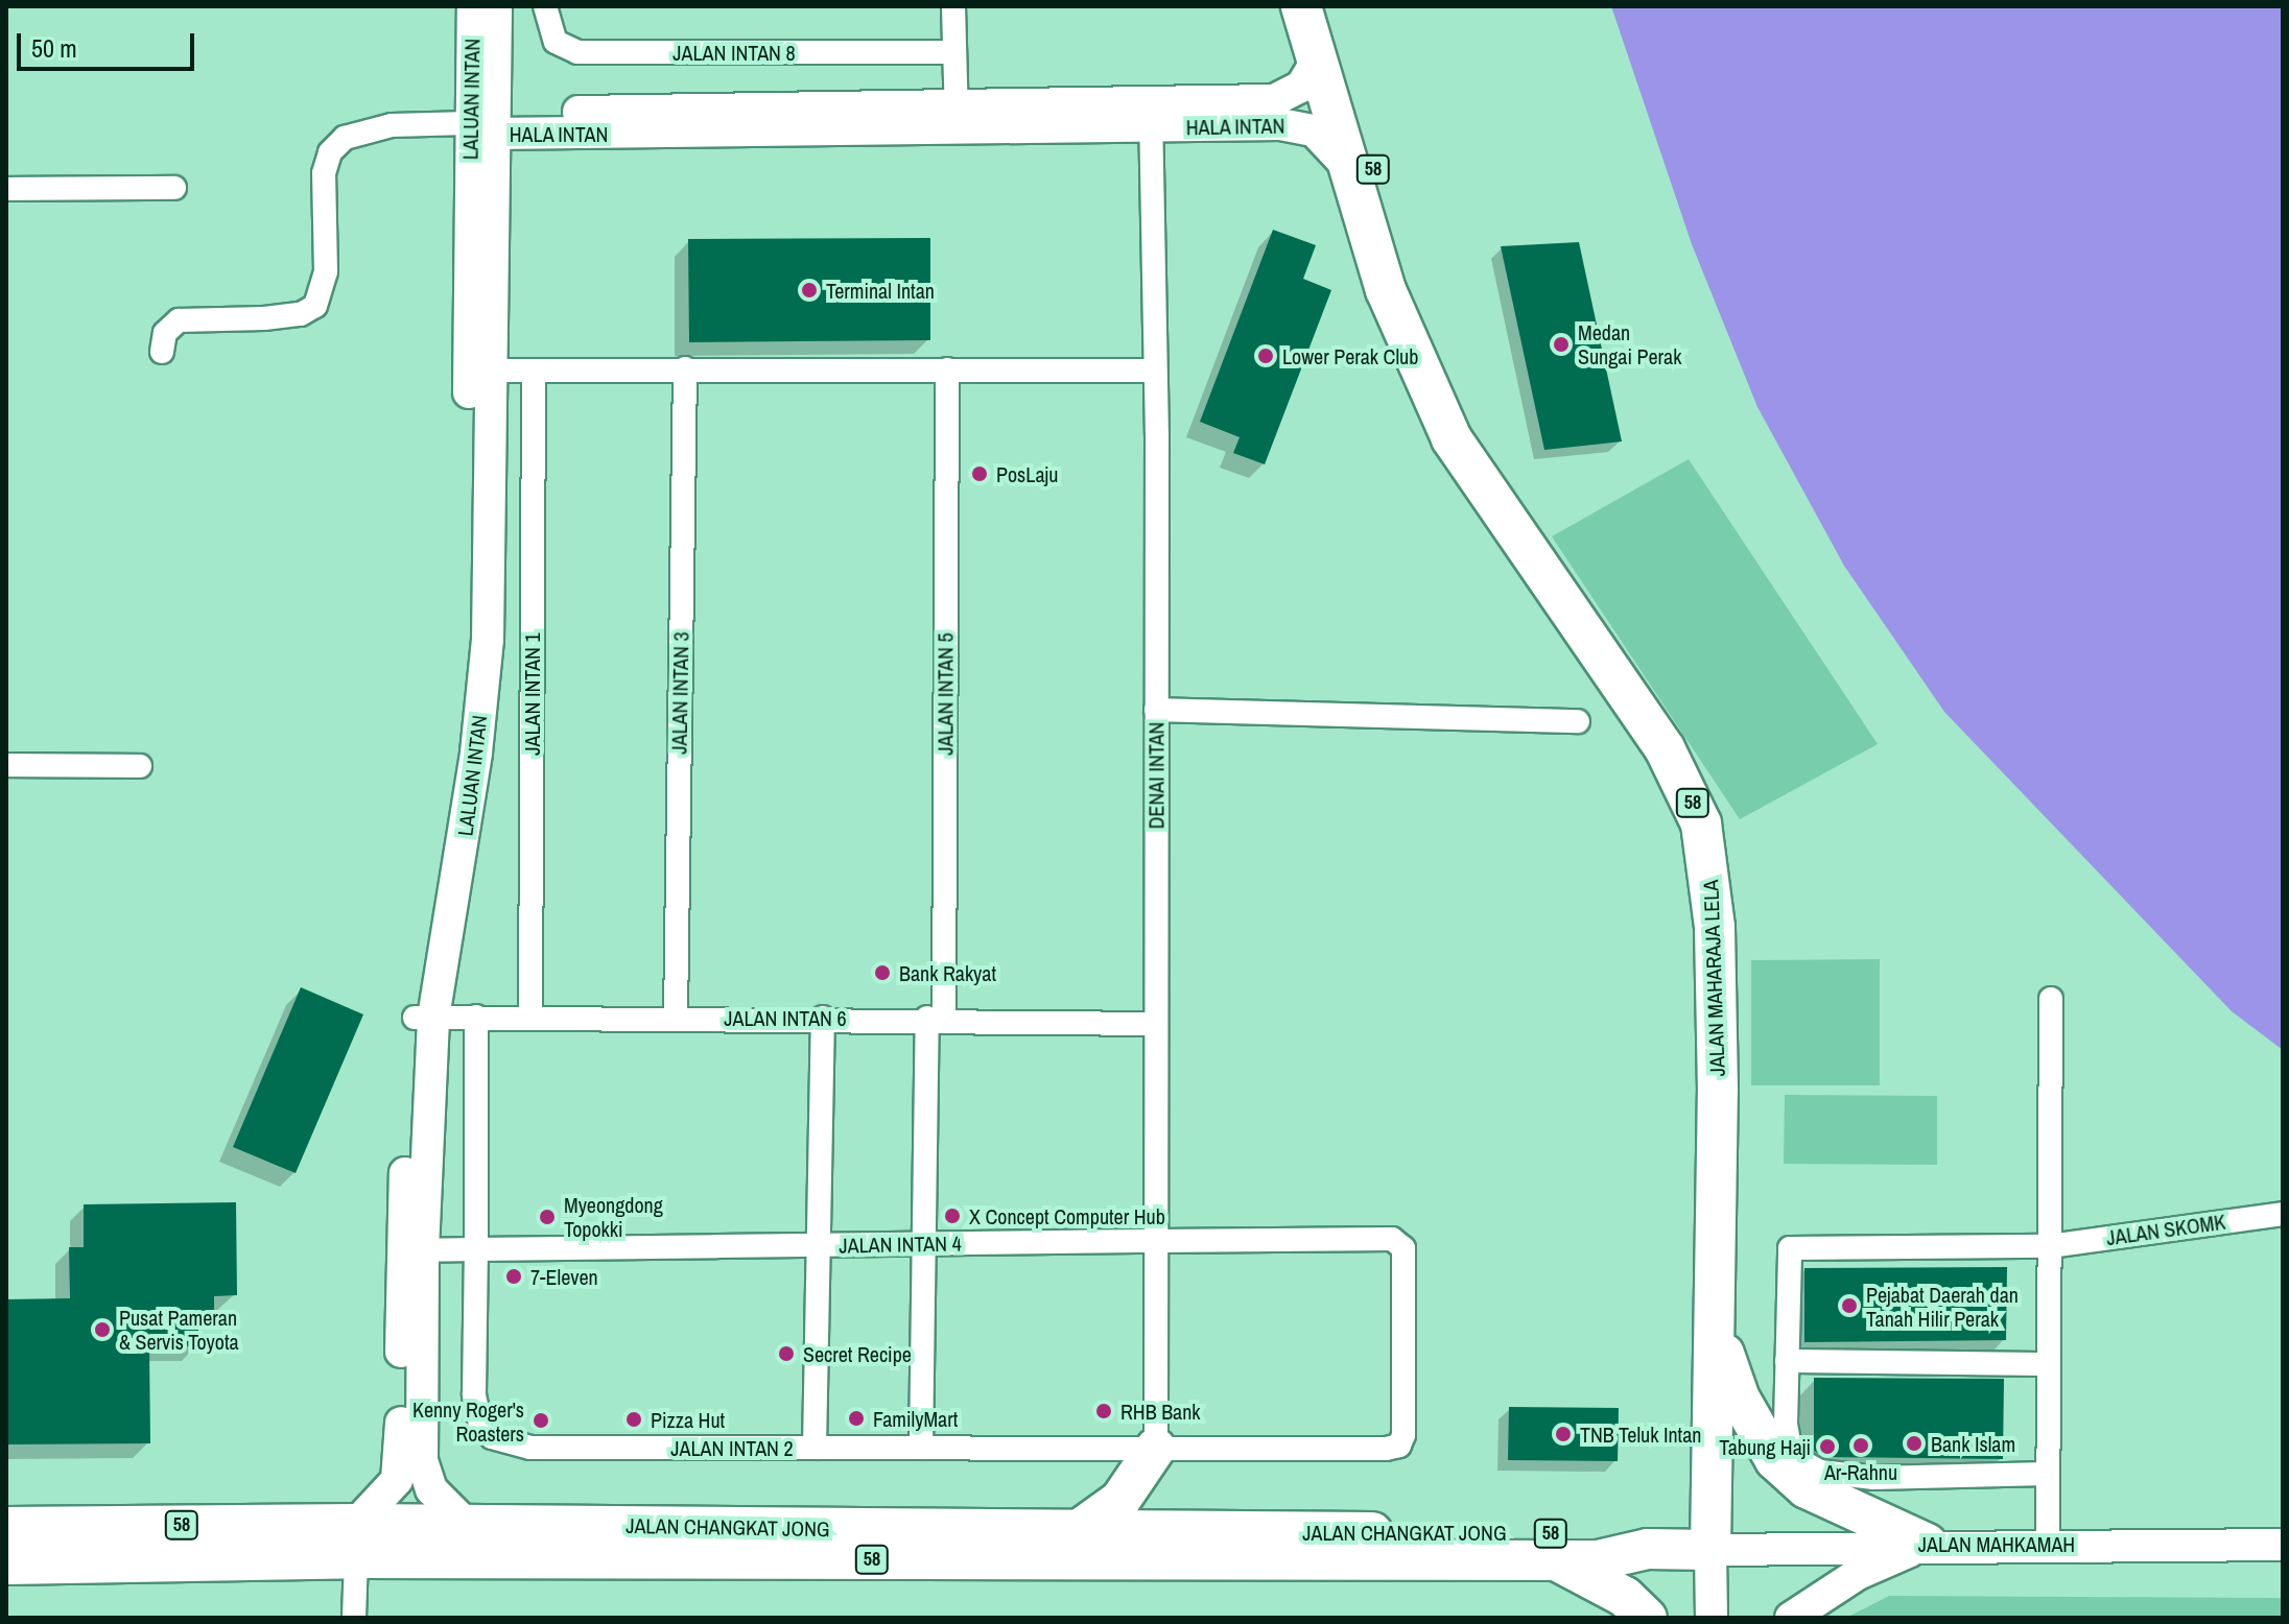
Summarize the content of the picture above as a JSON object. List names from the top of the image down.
{
  "streets": {
    "highway": ["58", "JALAN MAHARAJA LELA", "JALAN CHANGKAT JONG"],
    "street": [
      "JALAN INTAN 8",
      "LALUAN INTAN",
      "HALA INTAN",
      "JALAN INTAN 3",
      "JALAN INTAN 1",
      "JALAN INTAN 5",
      "DENAI INTAN",
      "JALAN INTAN 6",
      "JALAN SKOMK",
      "JALAN INTAN 4",
      "JALAN INTAN 2",
      "JALAN MAHKAMAH"
    ]
  },
  "crossings": [
    ["LALUAN INTAN", "HALA INTAN"],
    ["LALUAN INTAN", "JALAN INTAN 6"],
    ["LALUAN INTAN", "JALAN INTAN 4"],
    ["LALUAN INTAN", "JALAN CHANGKAT JONG"],
    ["HALA INTAN", "DENAI INTAN"],
    ["HALA INTAN", "JALAN MAHARAJA LELA"],
    ["JALAN INTAN 3", "JALAN INTAN 6"],
    ["JALAN INTAN 1", "JALAN INTAN 6"],
    ["JALAN INTAN 5", "JALAN INTAN 6"],
    ["JALAN INTAN 5", "JALAN INTAN 4"],
    ["JALAN INTAN 5", "JALAN INTAN 2"],
    ["DENAI INTAN", "JALAN INTAN 6"],
    ["DENAI INTAN", "JALAN INTAN 4"],
    ["DENAI INTAN", "JALAN INTAN 2"],
    ["JALAN MAHARAJA LELA", "JALAN CHANGKAT JONG"],
    ["JALAN MAHARAJA LELA", "JALAN MAHKAMAH"],
    ["JALAN INTAN 6", "JALAN INTAN 2"],
    ["JALAN INTAN 4", "JALAN INTAN 2"],
    ["JALAN CHANGKAT JONG", "JALAN MAHKAMAH"]
  ],
  "places": [
    "Terminal Intan",
    "Medan Sungai Perak",
    "Lower Perak Club",
    "PosLaju",
    "Bank Rakyat",
    "X Concept Computer Hub",
    "Myeongdong Topokki",
    "7-Eleven",
    "Pejabat Daerah dan Tanah Hilir Perak",
    "Pusat Pameran & Servis Toyota",
    "Secret Recipe",
    "RHB Bank",
    "FamilyMart",
    "Pizza Hut",
    "Kenny Roger's Roasters",
    "TNB Teluk Intan",
    "Bank Islam",
    "Ar-Rahnu",
    "Tabung Haji"
  ],
  "scale_bar": "50 m"
}
